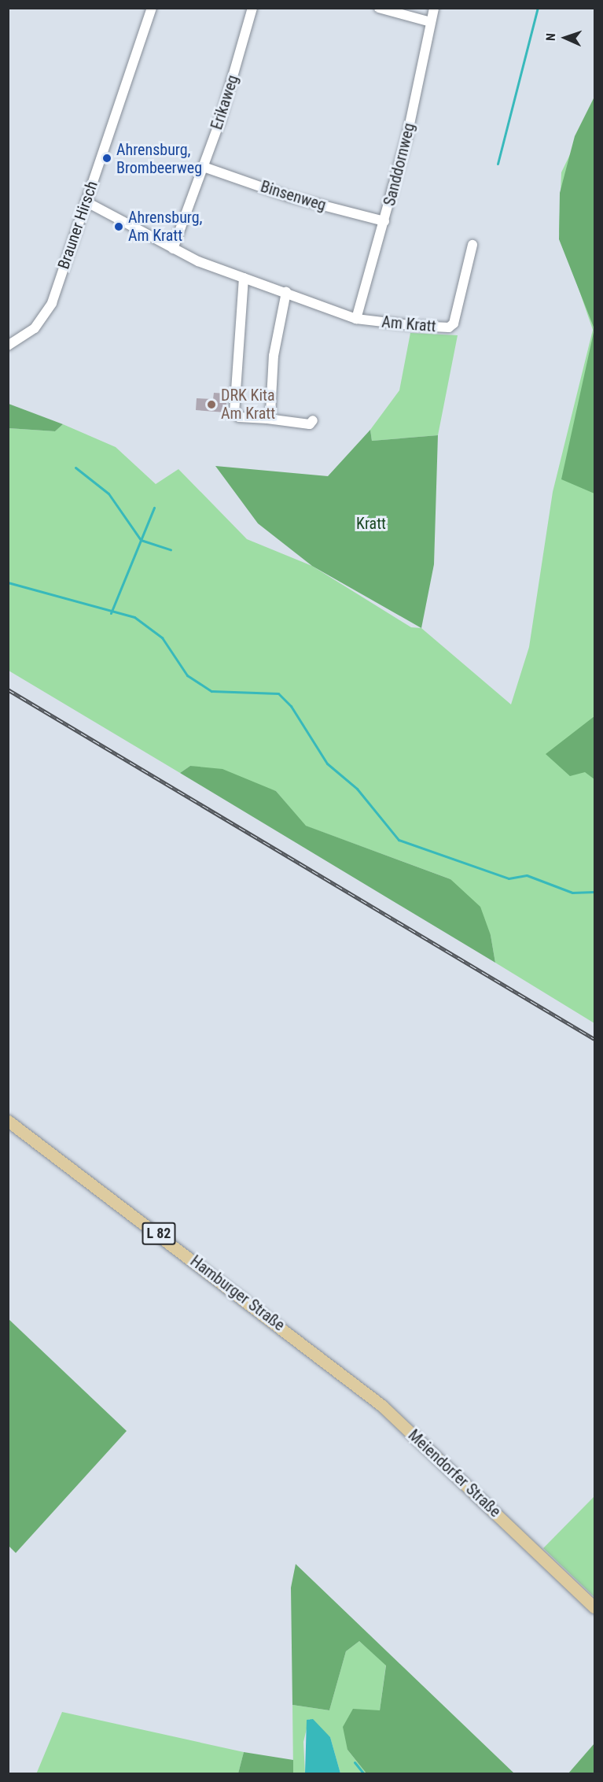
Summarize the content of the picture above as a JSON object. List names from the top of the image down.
{
  "streets": {
    "main road": ["L 82", "Hamburger Straße", "Meiendorfer Straße"],
    "street": [
      "Erikaweg",
      "Sanddornweg",
      "Binsenweg",
      "Brauner Hirsch",
      "Am Kratt"
    ]
  },
  "crossings": [
    ["Erikaweg", "Binsenweg"],
    ["Erikaweg", "Am Kratt"],
    ["Sanddornweg", "Binsenweg"],
    ["Sanddornweg", "Am Kratt"],
    ["Brauner Hirsch", "Am Kratt"],
    ["Hamburger Straße", "Meiendorfer Straße"]
  ],
  "parks": ["Kratt"],
  "places": ["Ahrensburg, Brombeerweg", "Ahrensburg, Am Kratt", "DRK Kita Am Kratt"],
  "north": "left"
}
